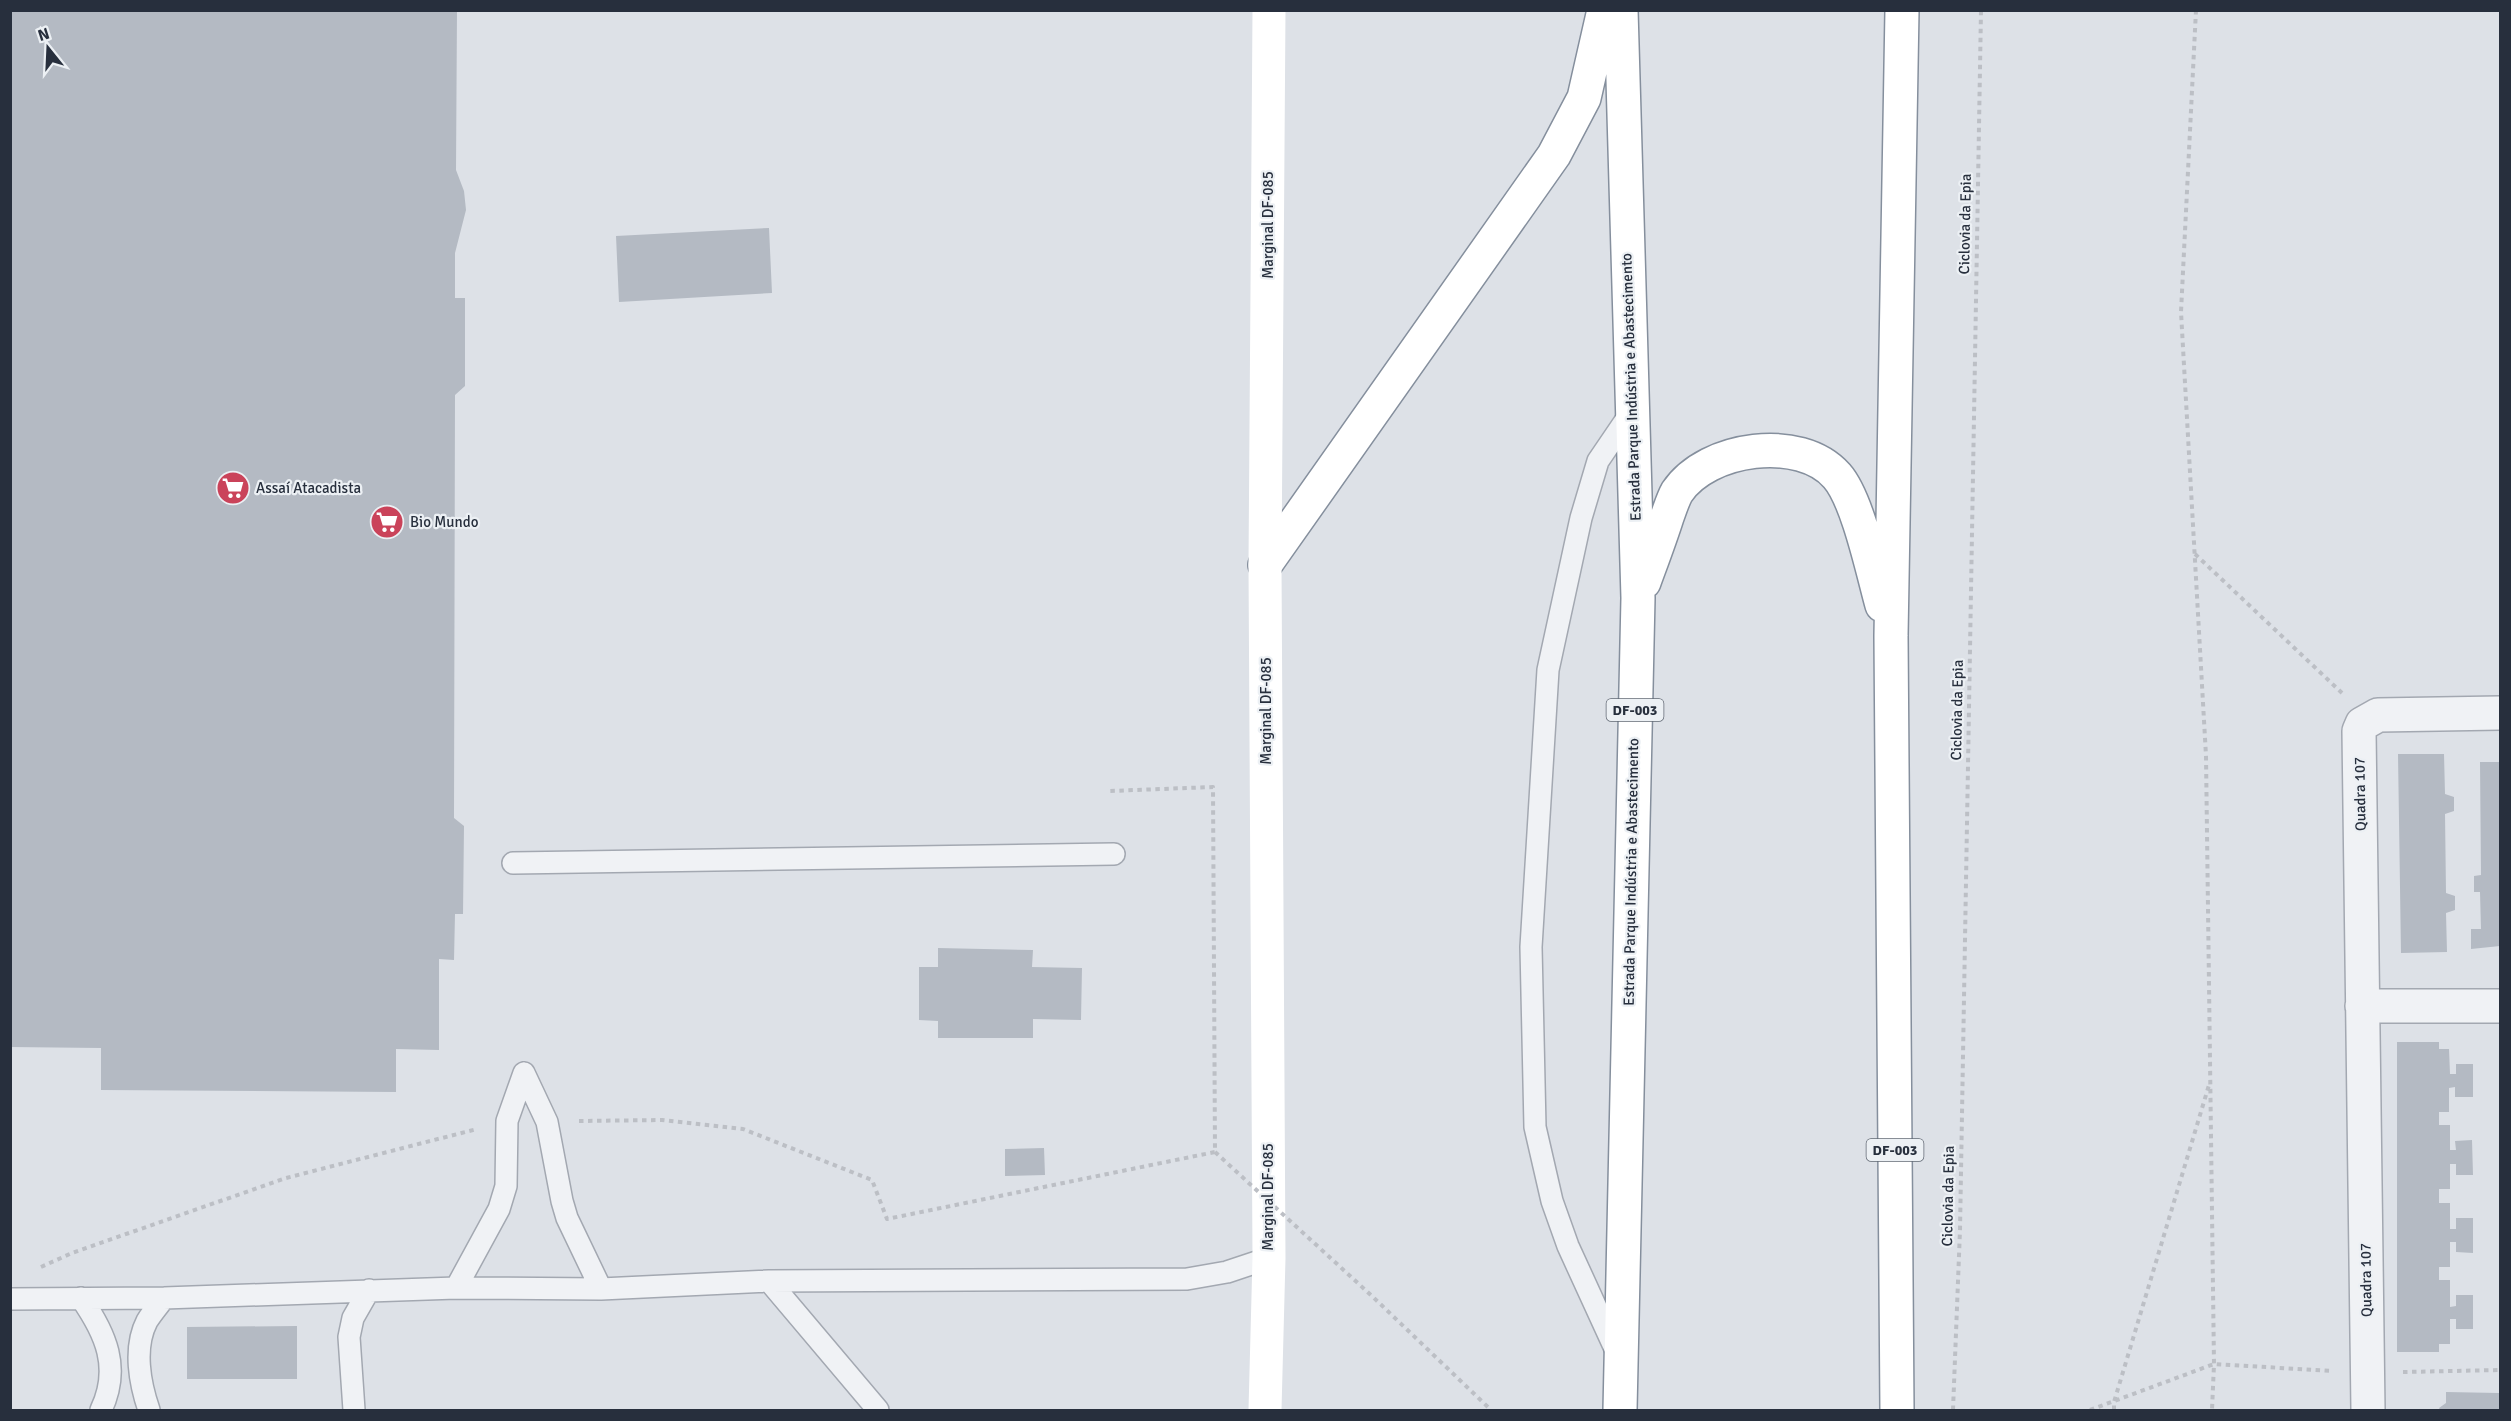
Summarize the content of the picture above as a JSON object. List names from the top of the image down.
{
  "streets": {
    "main road": ["Marginal DF-085", "Estrada Parque Indústria e Abastecimento", "DF-003"],
    "street": ["Quadra 107"],
    "path": ["Ciclovia da Epia"]
  },
  "places": {
    "supermarket": ["Assaí Atacadista", "Bio Mundo"]
  },
  "north": "top"
}
